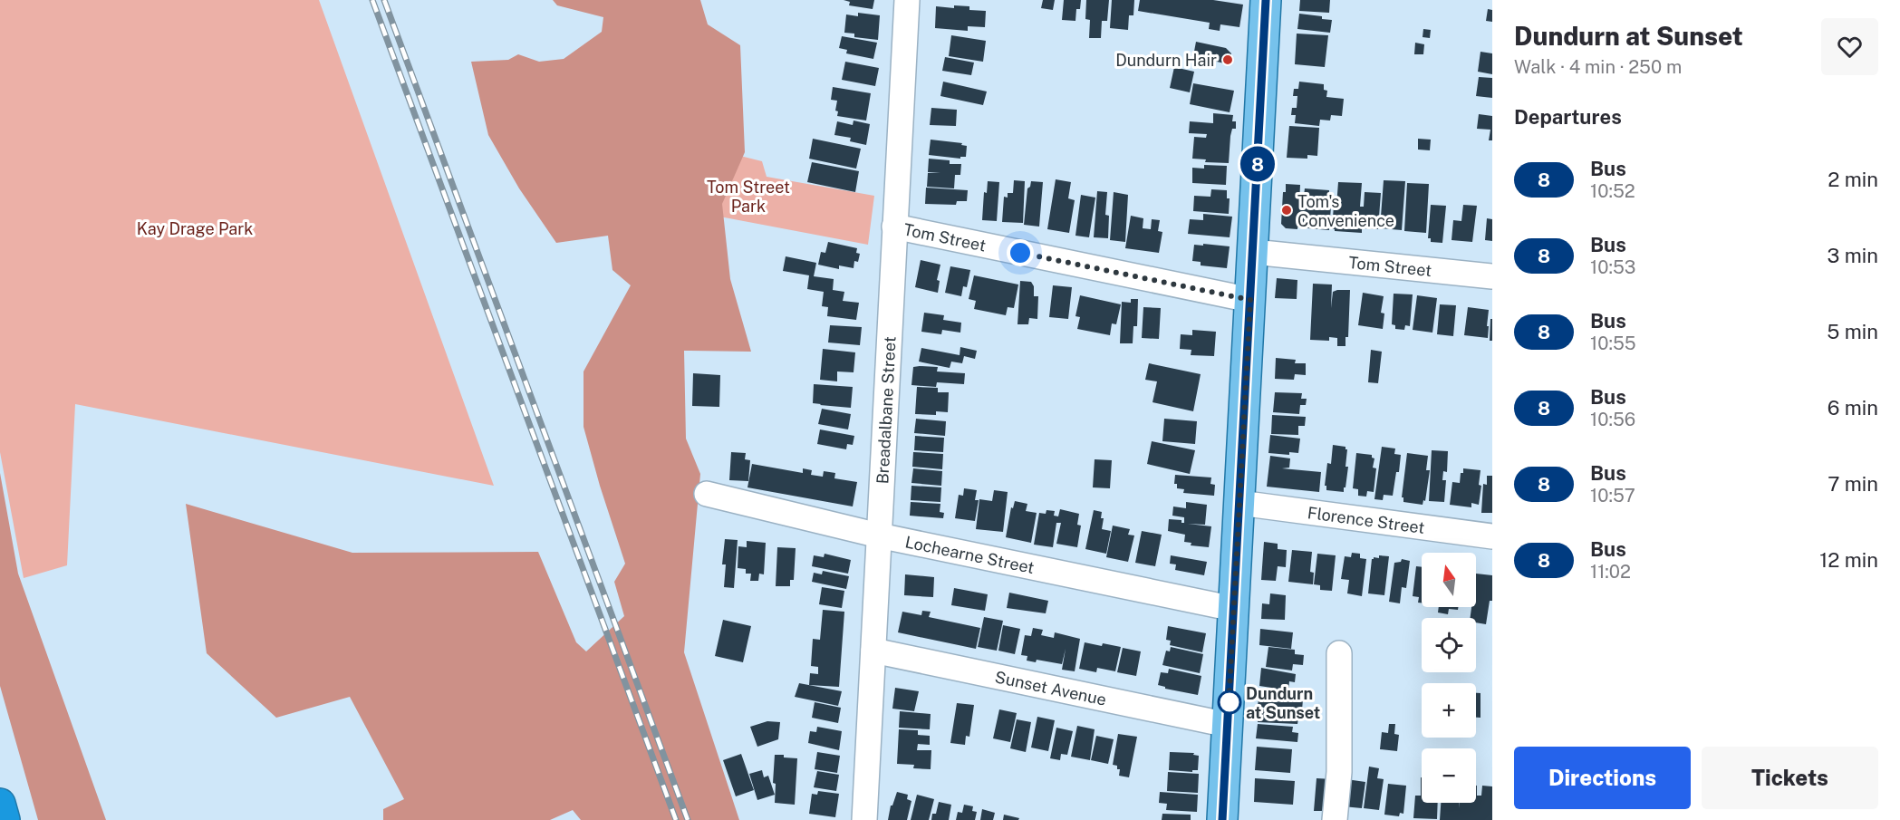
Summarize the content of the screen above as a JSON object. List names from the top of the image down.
{
  "streets": {
    "street": [
      "Tom Street",
      "Breadalbane Street",
      "Florence Street",
      "Lochearne Street",
      "Sunset Avenue"
    ]
  },
  "crossings": [
    ["Tom Street", "Breadalbane Street"],
    ["Breadalbane Street", "Lochearne Street"],
    ["Breadalbane Street", "Sunset Avenue"]
  ],
  "parks": ["Tom Street Park", "Kay Drage Park"],
  "places": ["Dundurn Hair", "Tom's Convenience", "Dundurn at Sunset"],
  "lines": ["bus line 8"],
  "north": "top",
  "page": {
    "on_map": "8",
    "heading": [
      ["Dundurn at Sunset", "Walk · 4 min · 250 m"],
      "Departures"
    ],
    "list": [
      {
        "mark": "8",
        "name": "Bus",
        "note": "10:52",
        "value": "2 min"
      },
      {
        "mark": "8",
        "name": "Bus",
        "note": "10:53",
        "value": "3 min"
      },
      {
        "mark": "8",
        "name": "Bus",
        "note": "10:55",
        "value": "5 min"
      },
      {
        "mark": "8",
        "name": "Bus",
        "note": "10:56",
        "value": "6 min"
      },
      {
        "mark": "8",
        "name": "Bus",
        "note": "10:57",
        "value": "7 min"
      },
      {
        "mark": "8",
        "name": "Bus",
        "note": "11:02",
        "value": "12 min"
      }
    ],
    "map_buttons": ["+", "−"],
    "buttons": ["Directions", "Tickets"]
  }
}
